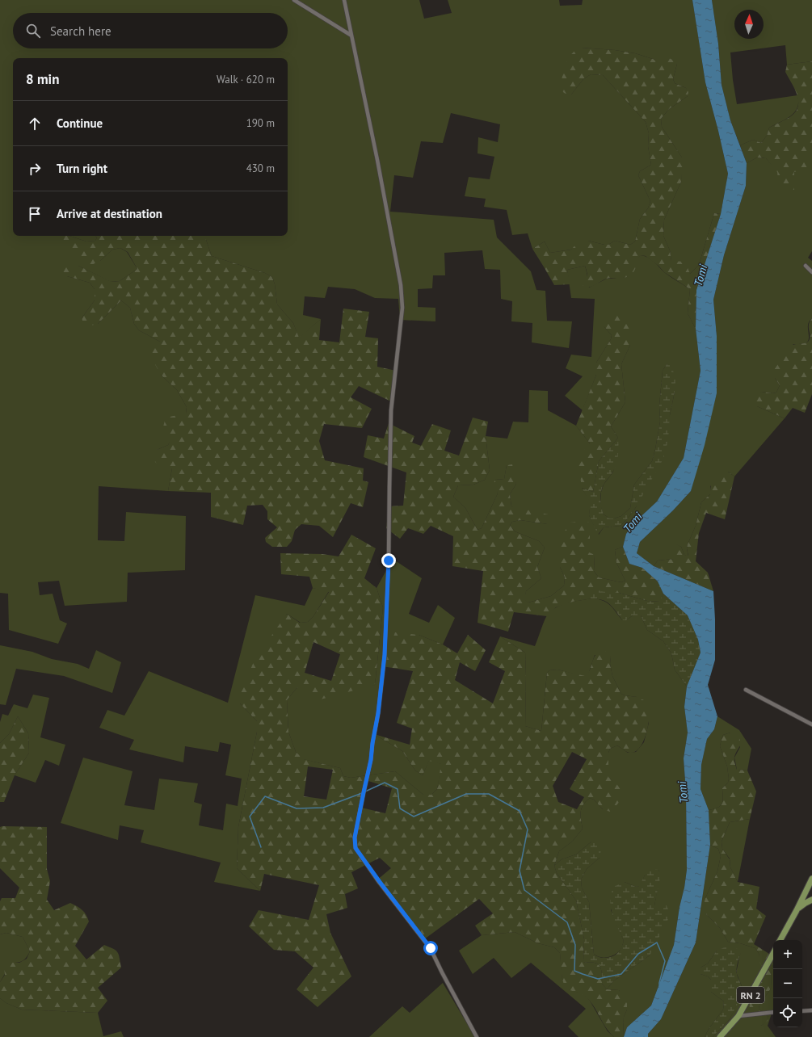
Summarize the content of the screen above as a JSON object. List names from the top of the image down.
{
  "streets": {
    "main road": ["RN 2"]
  },
  "water": ["Tomi"],
  "north": "top",
  "page": {
    "search": "Search here",
    "heading": ["8 min", "Walk · 620 m"],
    "list": [
      ["Continue", "190 m"],
      ["Turn right", "430 m"],
      "Arrive at destination"
    ],
    "map_buttons": ["+", "−"]
  }
}
